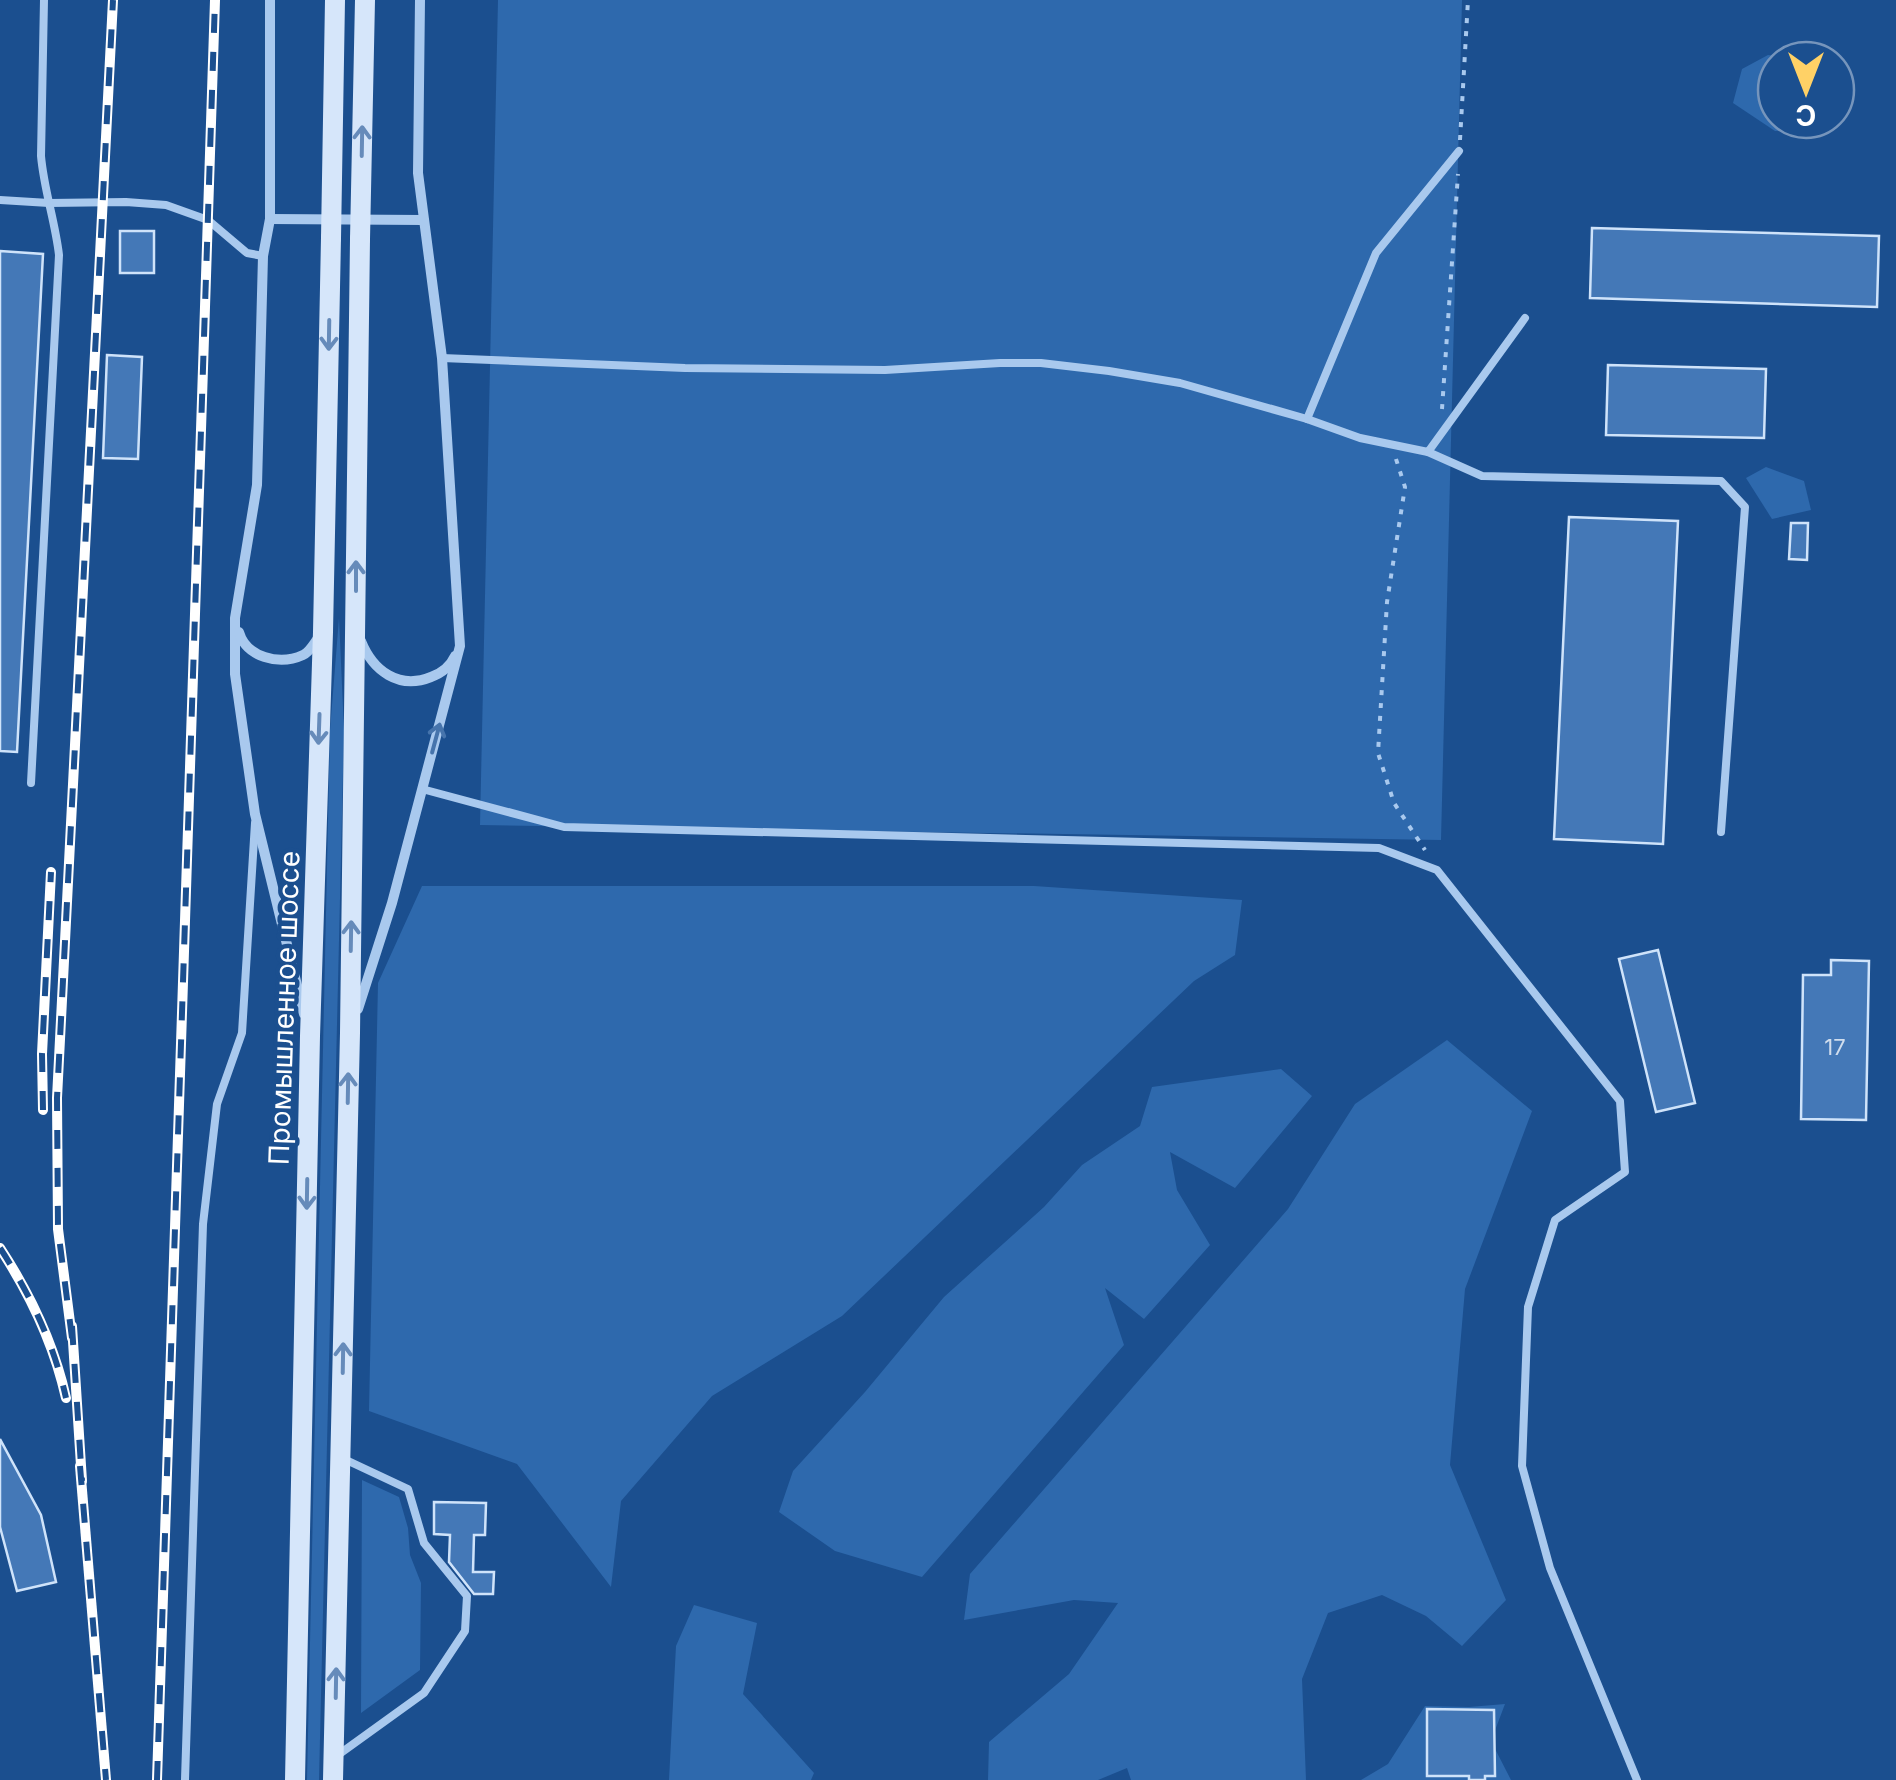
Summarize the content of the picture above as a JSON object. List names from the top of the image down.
{
  "streets": {
    "main road": ["Промышленное шоссе"]
  },
  "house_numbers": ["17"],
  "north": "bottom"
}
